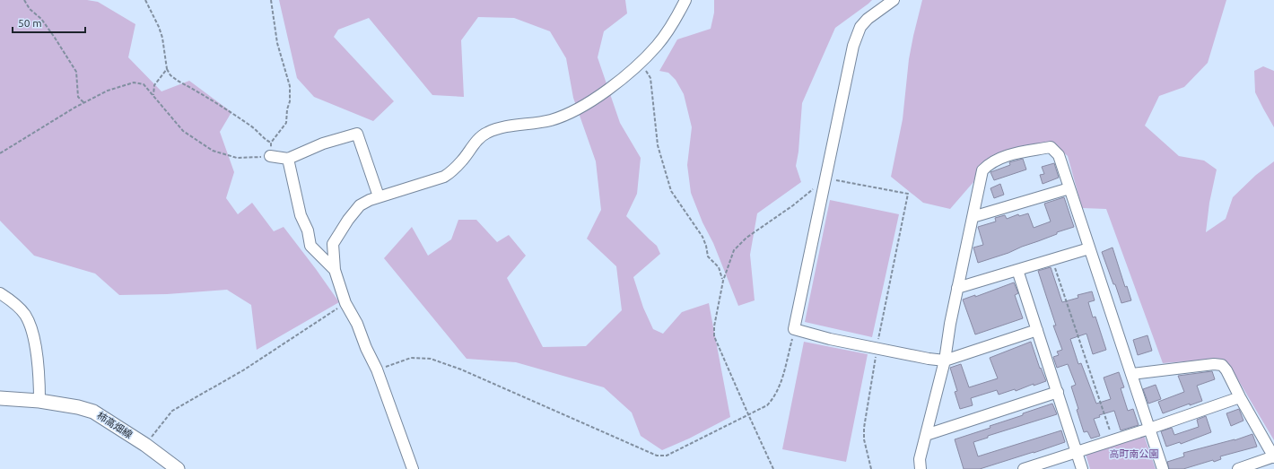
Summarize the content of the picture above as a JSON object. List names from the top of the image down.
{
  "streets": {
    "main road": ["柿高畑線"]
  },
  "parks": ["高町南公園"],
  "scale_bar": "50 m"
}
